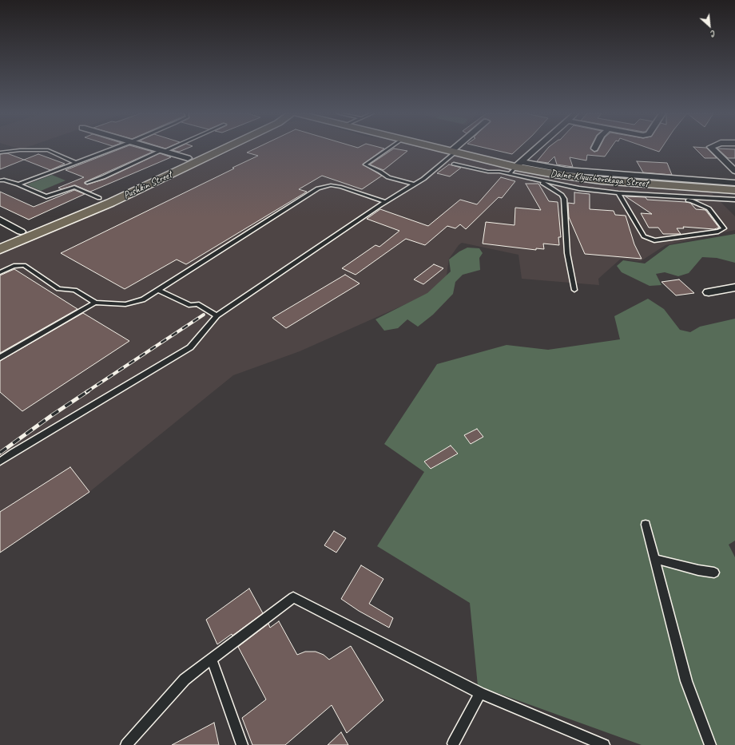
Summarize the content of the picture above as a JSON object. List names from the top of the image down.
{
  "streets": {
    "main road": ["Dalne-Klyuchevskaya Street", "Pushkin Street"]
  },
  "north": "bottom right"
}
